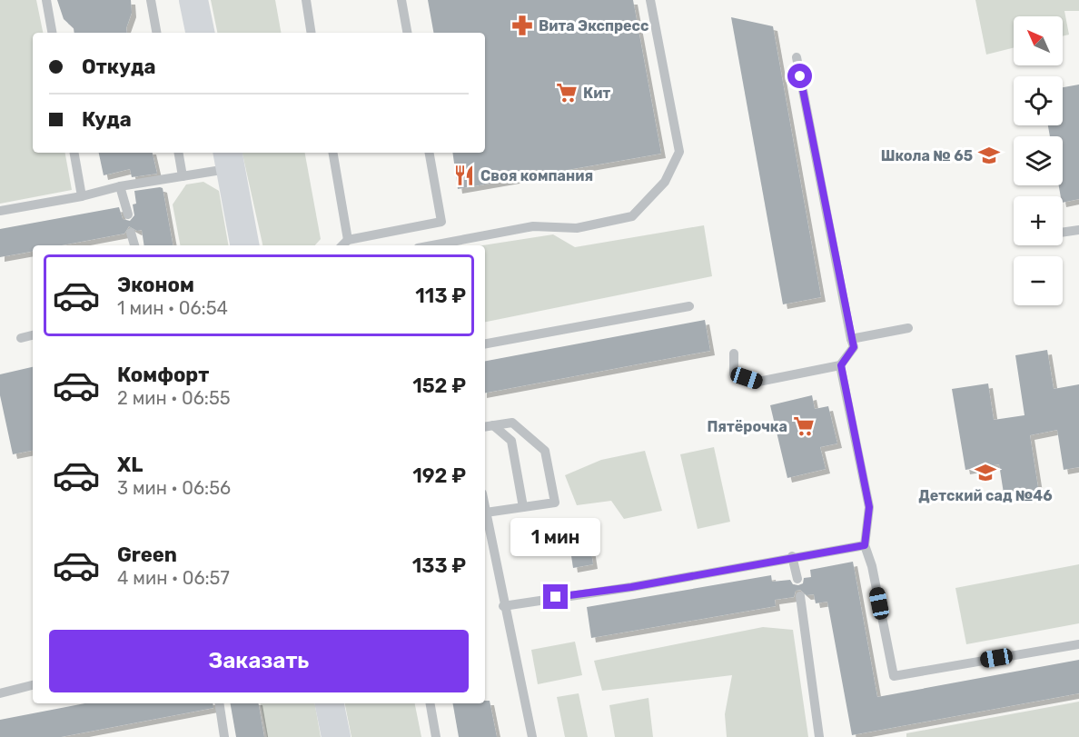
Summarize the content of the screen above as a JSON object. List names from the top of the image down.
{
  "places": {
    "pharmacy": ["Вита Экспресс"],
    "supermarket": ["Кит", "Пятёрочка"],
    "school or university": ["Школа № 65", "Детский сад №46"],
    "restaurant": ["Своя компания"]
  },
  "north": "top left",
  "page": {
    "map_buttons": ["+", "−"],
    "banner": ["Откуда", "Куда"],
    "list": [
      {
        "name": "Эконом",
        "note": "1 мин · 06:54",
        "value": "113 ₽"
      },
      {
        "name": "Комфорт",
        "note": "2 мин · 06:55",
        "value": "152 ₽"
      },
      {
        "name": "XL",
        "note": "3 мин · 06:56",
        "value": "192 ₽"
      },
      {
        "name": "Green",
        "note": "4 мин · 06:57",
        "value": "133 ₽"
      }
    ],
    "bubble": "1 мин",
    "buttons": "Заказать"
  }
}
